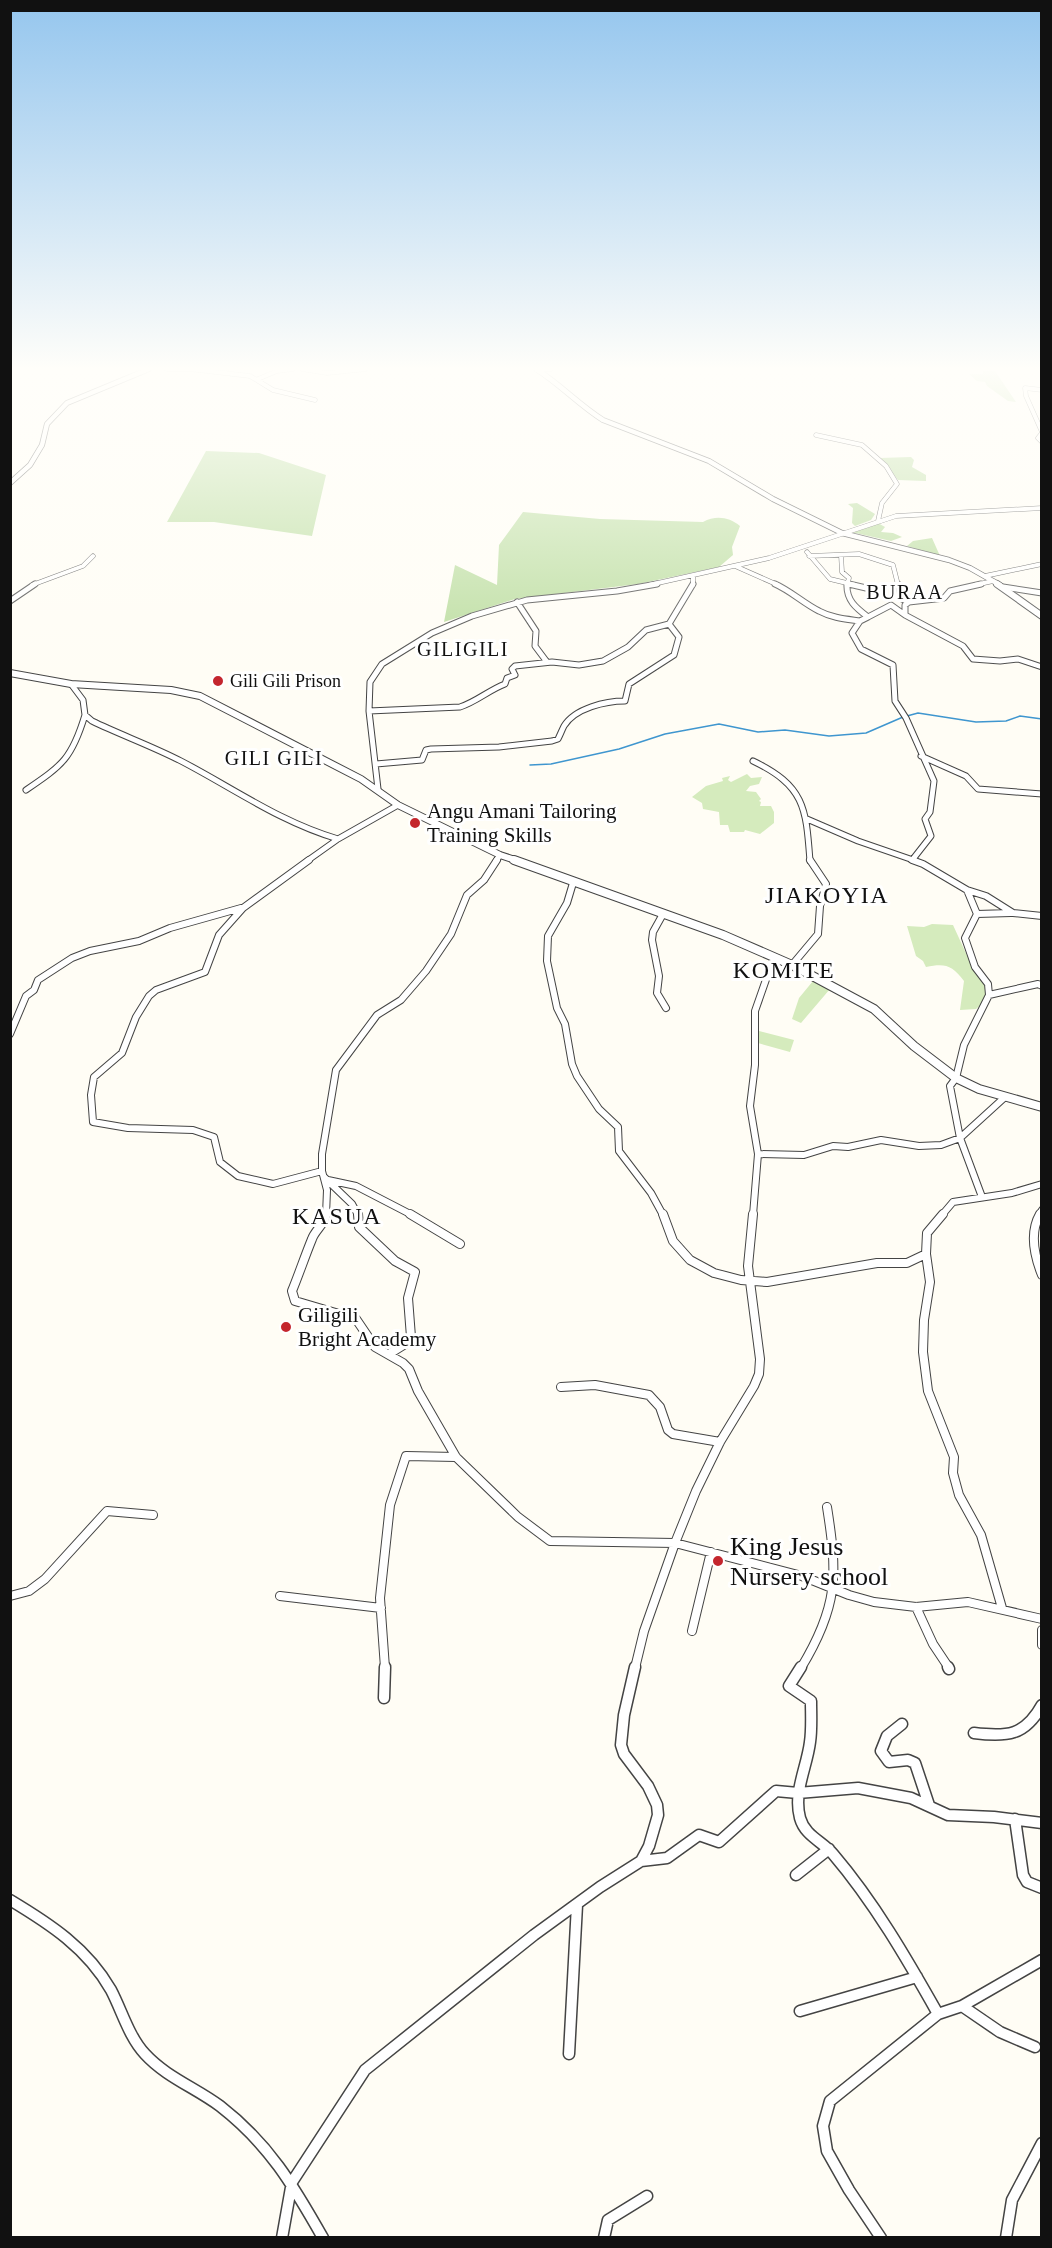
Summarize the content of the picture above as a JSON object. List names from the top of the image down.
{
  "districts": [
    "BURAA",
    "GILIGILI",
    "GILI GILI",
    "JIAKOYIA",
    "KOMITE",
    "KASUA"
  ],
  "places": [
    "Gili Gili Prison",
    "Angu Amani Tailoring Training Skills",
    "Giligili Bright Academy",
    "King Jesus Nursery school"
  ]
}
